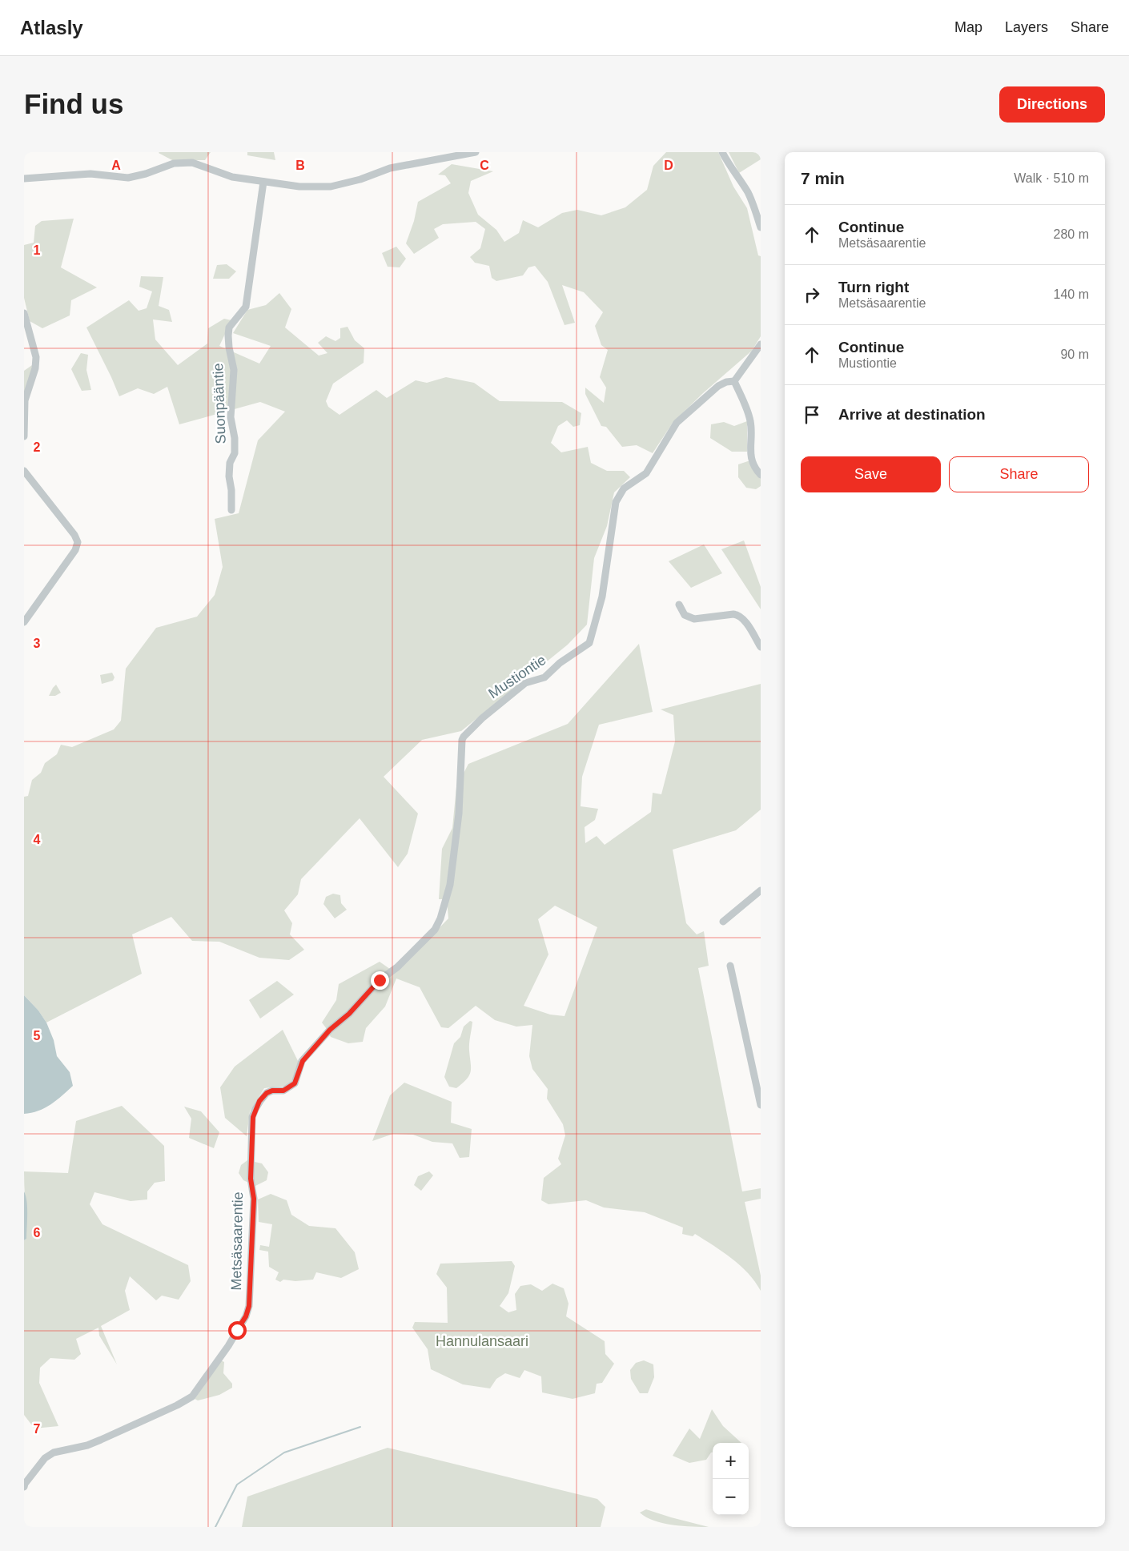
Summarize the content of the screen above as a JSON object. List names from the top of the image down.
{
  "streets": {
    "street": ["Suonpääntie", "Mustiontie", "Metsäsaarentie"]
  },
  "crossings": [
    ["Mustiontie", "Metsäsaarentie"]
  ],
  "parks": ["Hannulansaari"],
  "page": {
    "header": "Atlasly",
    "nav": ["Map", "Layers", "Share"],
    "buttons": [
      "Directions",
      ["Save", "Share"]
    ],
    "title": "Find us",
    "heading": ["7 min", "Walk · 510 m"],
    "list": [
      ["Continue", "Metsäsaarentie", "280 m"],
      ["Turn right", "Metsäsaarentie", "140 m"],
      ["Continue", "Mustiontie", "90 m"],
      "Arrive at destination"
    ],
    "map_buttons": ["+", "−"]
  },
  "grid": {
    "columns": [
      "A",
      "B",
      "C",
      "D"
    ],
    "rows": [
      "1",
      "2",
      "3",
      "4",
      "5",
      "6",
      "7"
    ]
  }
}
